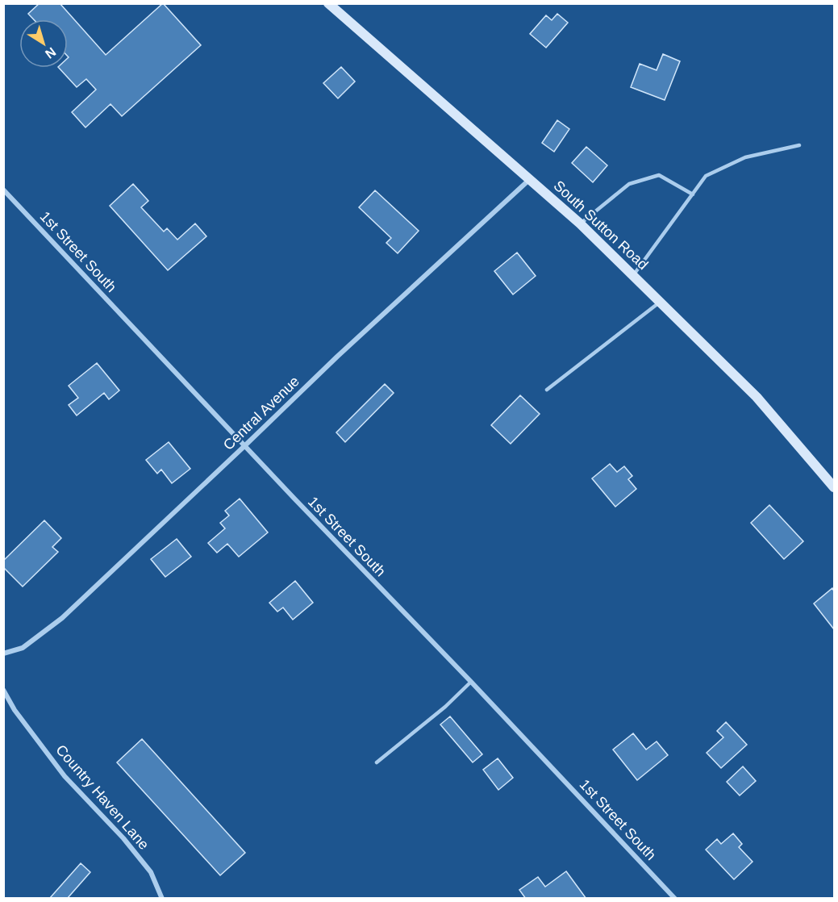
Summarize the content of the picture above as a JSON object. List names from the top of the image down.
{
  "streets": {
    "main road": ["South Sutton Road"],
    "street": ["1st Street South", "Central Avenue", "Country Haven Lane"]
  },
  "crossings": [
    ["South Sutton Road", "Central Avenue"],
    ["1st Street South", "Central Avenue"]
  ],
  "north": "bottom right"
}
